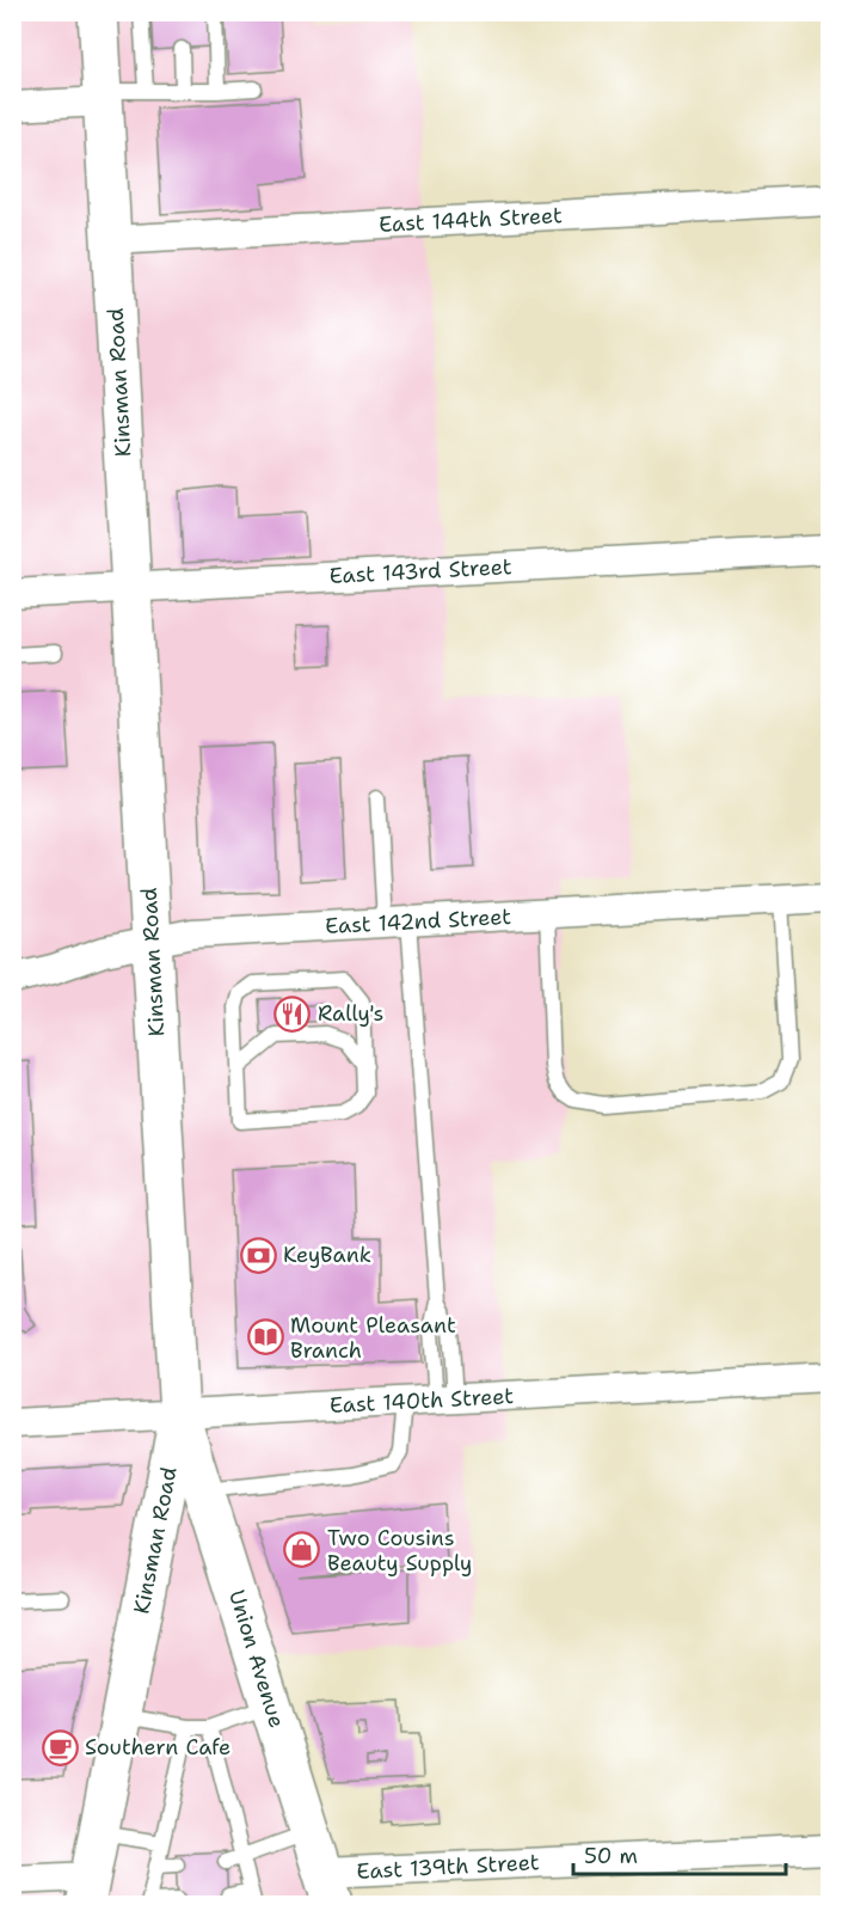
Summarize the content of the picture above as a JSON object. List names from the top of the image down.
{
  "streets": {
    "main road": ["Kinsman Road", "Union Avenue"],
    "street": [
      "East 144th Street",
      "East 143rd Street",
      "East 142nd Street",
      "East 140th Street",
      "East 139th Street"
    ]
  },
  "crossings": [
    ["East 144th Street", "Kinsman Road"],
    ["Kinsman Road", "East 143rd Street"],
    ["Kinsman Road", "East 142nd Street"],
    ["Kinsman Road", "East 140th Street"],
    ["Kinsman Road", "Union Avenue"],
    ["East 140th Street", "Union Avenue"],
    ["Union Avenue", "East 139th Street"]
  ],
  "places": {
    "restaurant": ["Rally's"],
    "bank": ["KeyBank"],
    "library": ["Mount Pleasant Branch"],
    "shop": ["Two Cousins Beauty Supply"],
    "cafe": ["Southern Cafe"]
  },
  "scale_bar": "50 m"
}
